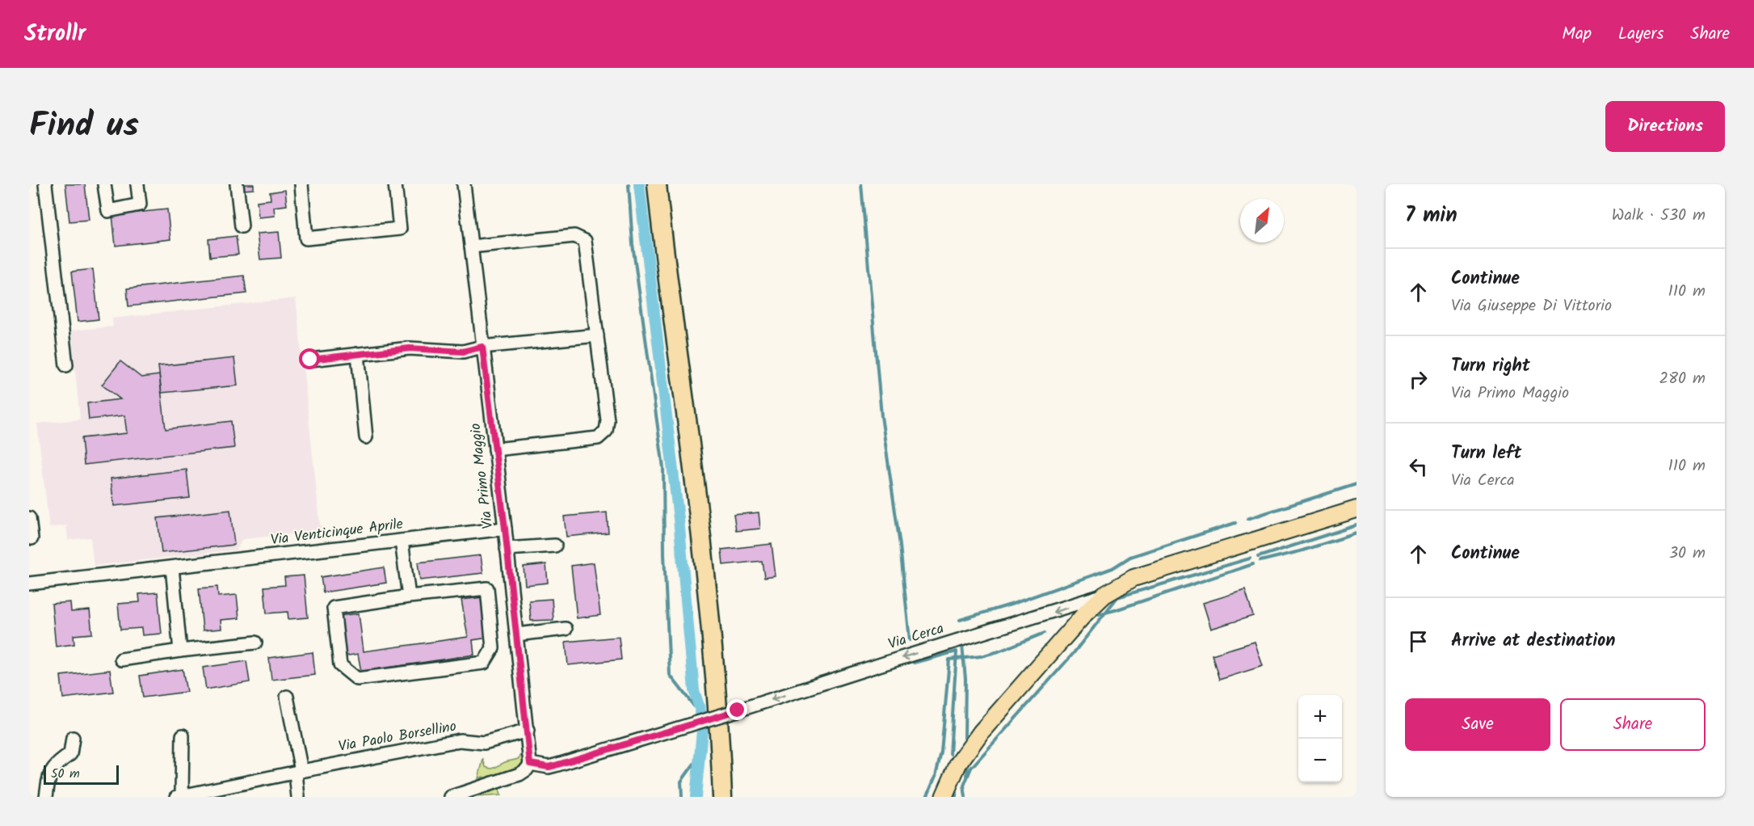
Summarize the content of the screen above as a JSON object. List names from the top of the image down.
{
  "streets": {
    "street": [
      "Via Primo Maggio",
      "Via Venticinque Aprile",
      "Via Cerca",
      "Via Paolo Borsellino"
    ]
  },
  "crossings": [
    ["Via Primo Maggio", "Via Venticinque Aprile"],
    ["Via Primo Maggio", "Via Cerca"],
    ["Via Primo Maggio", "Via Paolo Borsellino"]
  ],
  "one_way": ["Via Cerca"],
  "scale_bar": "50 m",
  "north": "top right",
  "page": {
    "header": "Strollr",
    "nav": ["Map", "Layers", "Share"],
    "title": "Find us",
    "buttons": [
      "Directions",
      ["Save", "Share"]
    ],
    "heading": ["7 min", "Walk · 530 m"],
    "list": [
      ["Continue", "Via Giuseppe Di Vittorio", "110 m"],
      ["Turn right", "Via Primo Maggio", "280 m"],
      ["Turn left", "Via Cerca", "110 m"],
      ["Continue", "30 m"],
      "Arrive at destination"
    ],
    "map_buttons": ["+", "−"],
    "scale": "50 m"
  }
}
